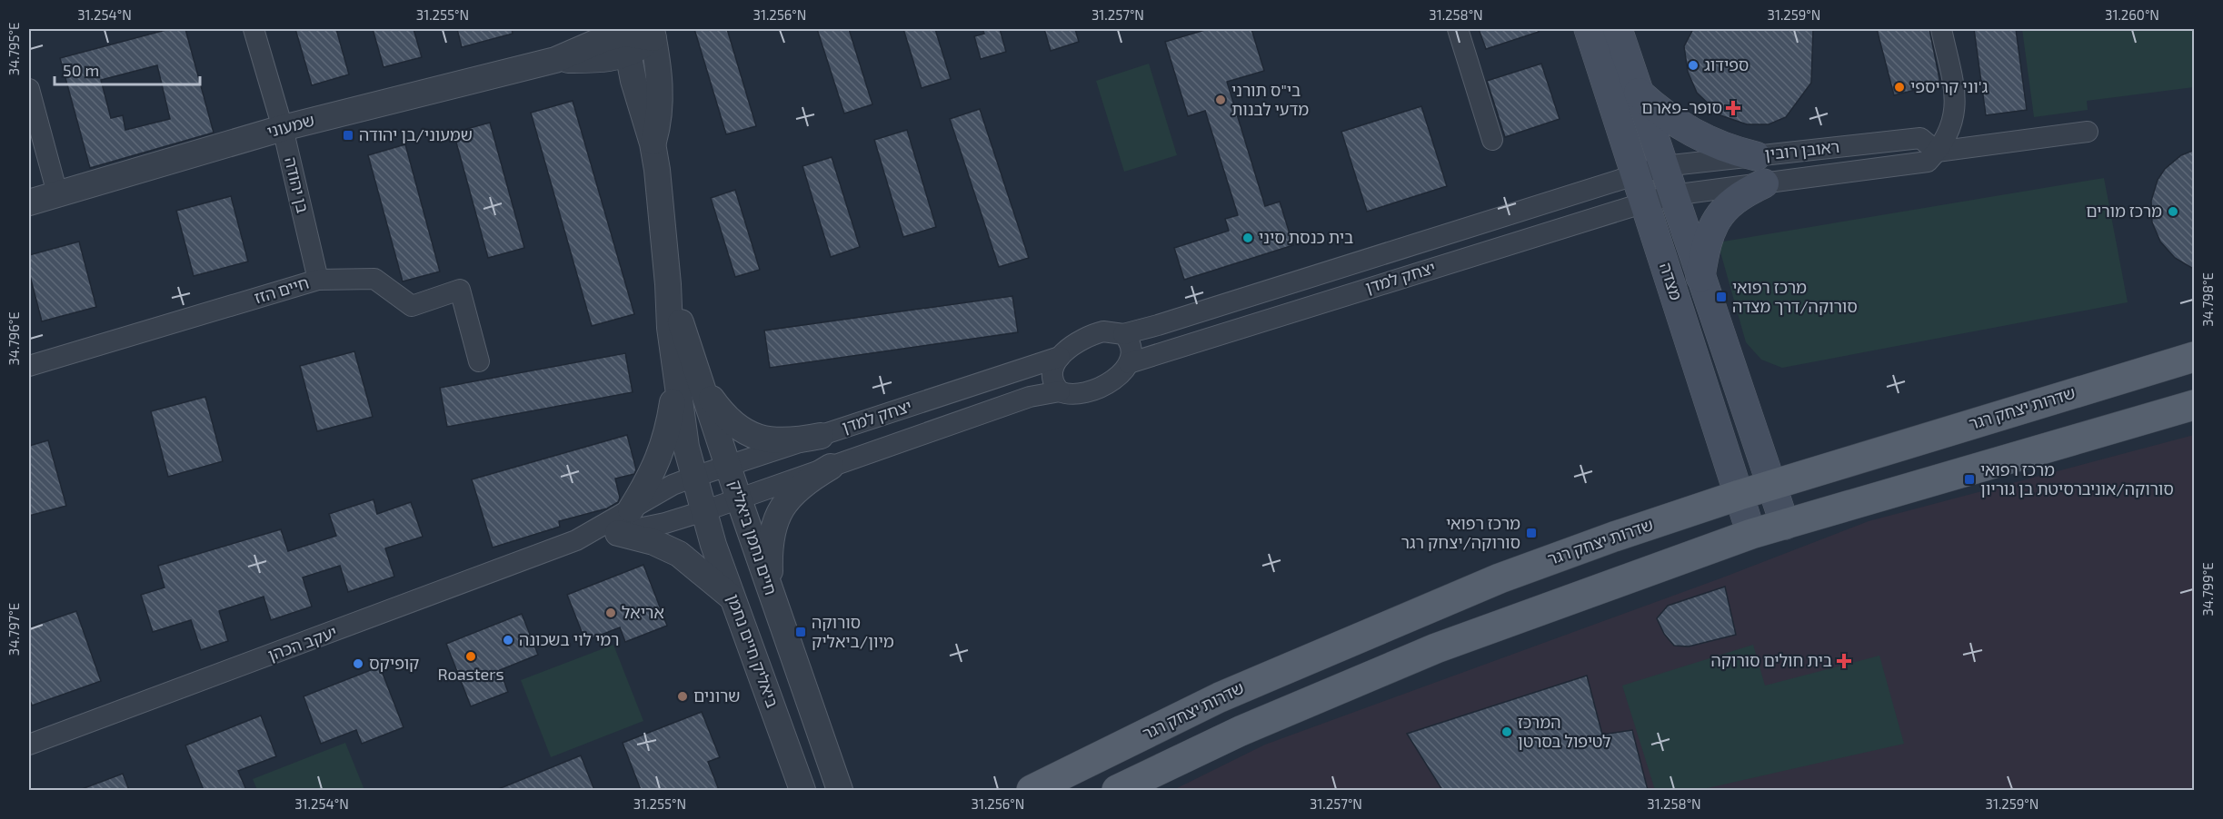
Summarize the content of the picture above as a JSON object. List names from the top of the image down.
{
  "streets": {
    "main road": ["מצדה", "שדרות יצחק רגר"],
    "street": [
      "שמעוני",
      "ראובן רובין",
      "בן יהודה",
      "יצחק למדן",
      "חיים הזז",
      "חיים נחמן ביאליק",
      "יעקב הכהן",
      "ביאליק חיים נחמן"
    ]
  },
  "crossings": [
    ["שמעוני", "בן יהודה"],
    ["שמעוני", "חיים נחמן ביאליק"],
    ["ראובן רובין", "יצחק למדן"],
    ["ראובן רובין", "מצדה"],
    ["בן יהודה", "חיים הזז"],
    ["יצחק למדן", "מצדה"],
    ["יצחק למדן", "חיים נחמן ביאליק"],
    ["יצחק למדן", "יעקב הכהן"],
    ["יצחק למדן", "ביאליק חיים נחמן"],
    ["מצדה", "שדרות יצחק רגר"],
    ["חיים נחמן ביאליק", "יעקב הכהן"],
    ["חיים נחמן ביאליק", "ביאליק חיים נחמן"],
    ["יעקב הכהן", "ביאליק חיים נחמן"]
  ],
  "places": {
    "other": [
      "ספידוג",
      "ג'וני קריספי",
      "בי\"ס תורני מדעי לבנות",
      "מרכז מורים",
      "בית כנסת סיני",
      "אריאל",
      "רמי לוי בשכונה",
      "Roasters",
      "קופיקס",
      "שרונים",
      "המרכז לטיפול בסרטן"
    ],
    "health": ["סופר-פארם", "בית חולים סורוקה"],
    "transit": [
      "שמעוני/בן יהודה",
      "מרכז רפואי סורוקה/דרך מצדה",
      "מרכז רפואי סורוקה/אוניברסיטת בן גוריון",
      "מרכז רפואי סורוקה/יצחק רגר",
      "סורוקה מיון/ביאליק"
    ]
  },
  "scale_bar": "50 m",
  "coordinates": [
    "31.254°N",
    "31.255°N",
    "31.256°N",
    "31.257°N",
    "31.258°N",
    "31.259°N",
    "31.260°N",
    "34.795°E",
    "34.798°E",
    "34.796°E",
    "34.799°E",
    "34.797°E"
  ]
}
